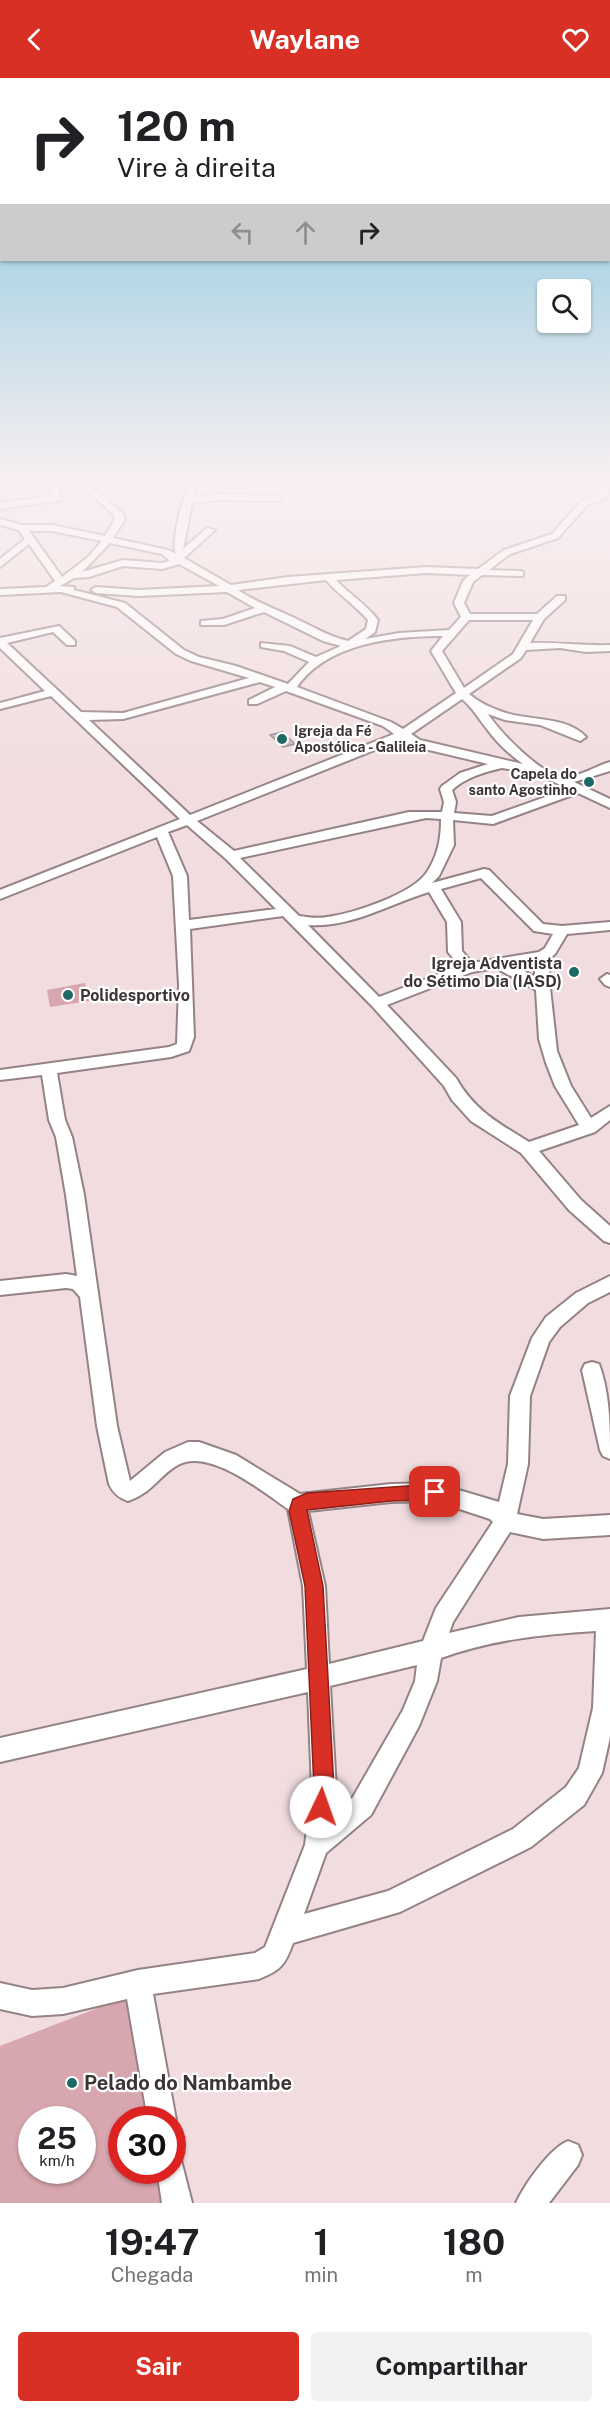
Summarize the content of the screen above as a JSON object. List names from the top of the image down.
{
  "places": [
    "Igreja da Fé Apostólica - Galileia",
    "Capela do santo Agostinho",
    "Igreja Adventista do Sétimo Dia (IASD)",
    "Polidesportivo",
    "Pelado do Nambambe"
  ],
  "page": {
    "header": "Waylane",
    "turn": ["120 m", "Vire à direita"],
    "speed": "25 km/h",
    "limit": "30",
    "eta": [
      "19:47",
      "Chegada",
      "1",
      "min",
      "180",
      "m"
    ],
    "buttons": ["Sair", "Compartilhar"]
  }
}
